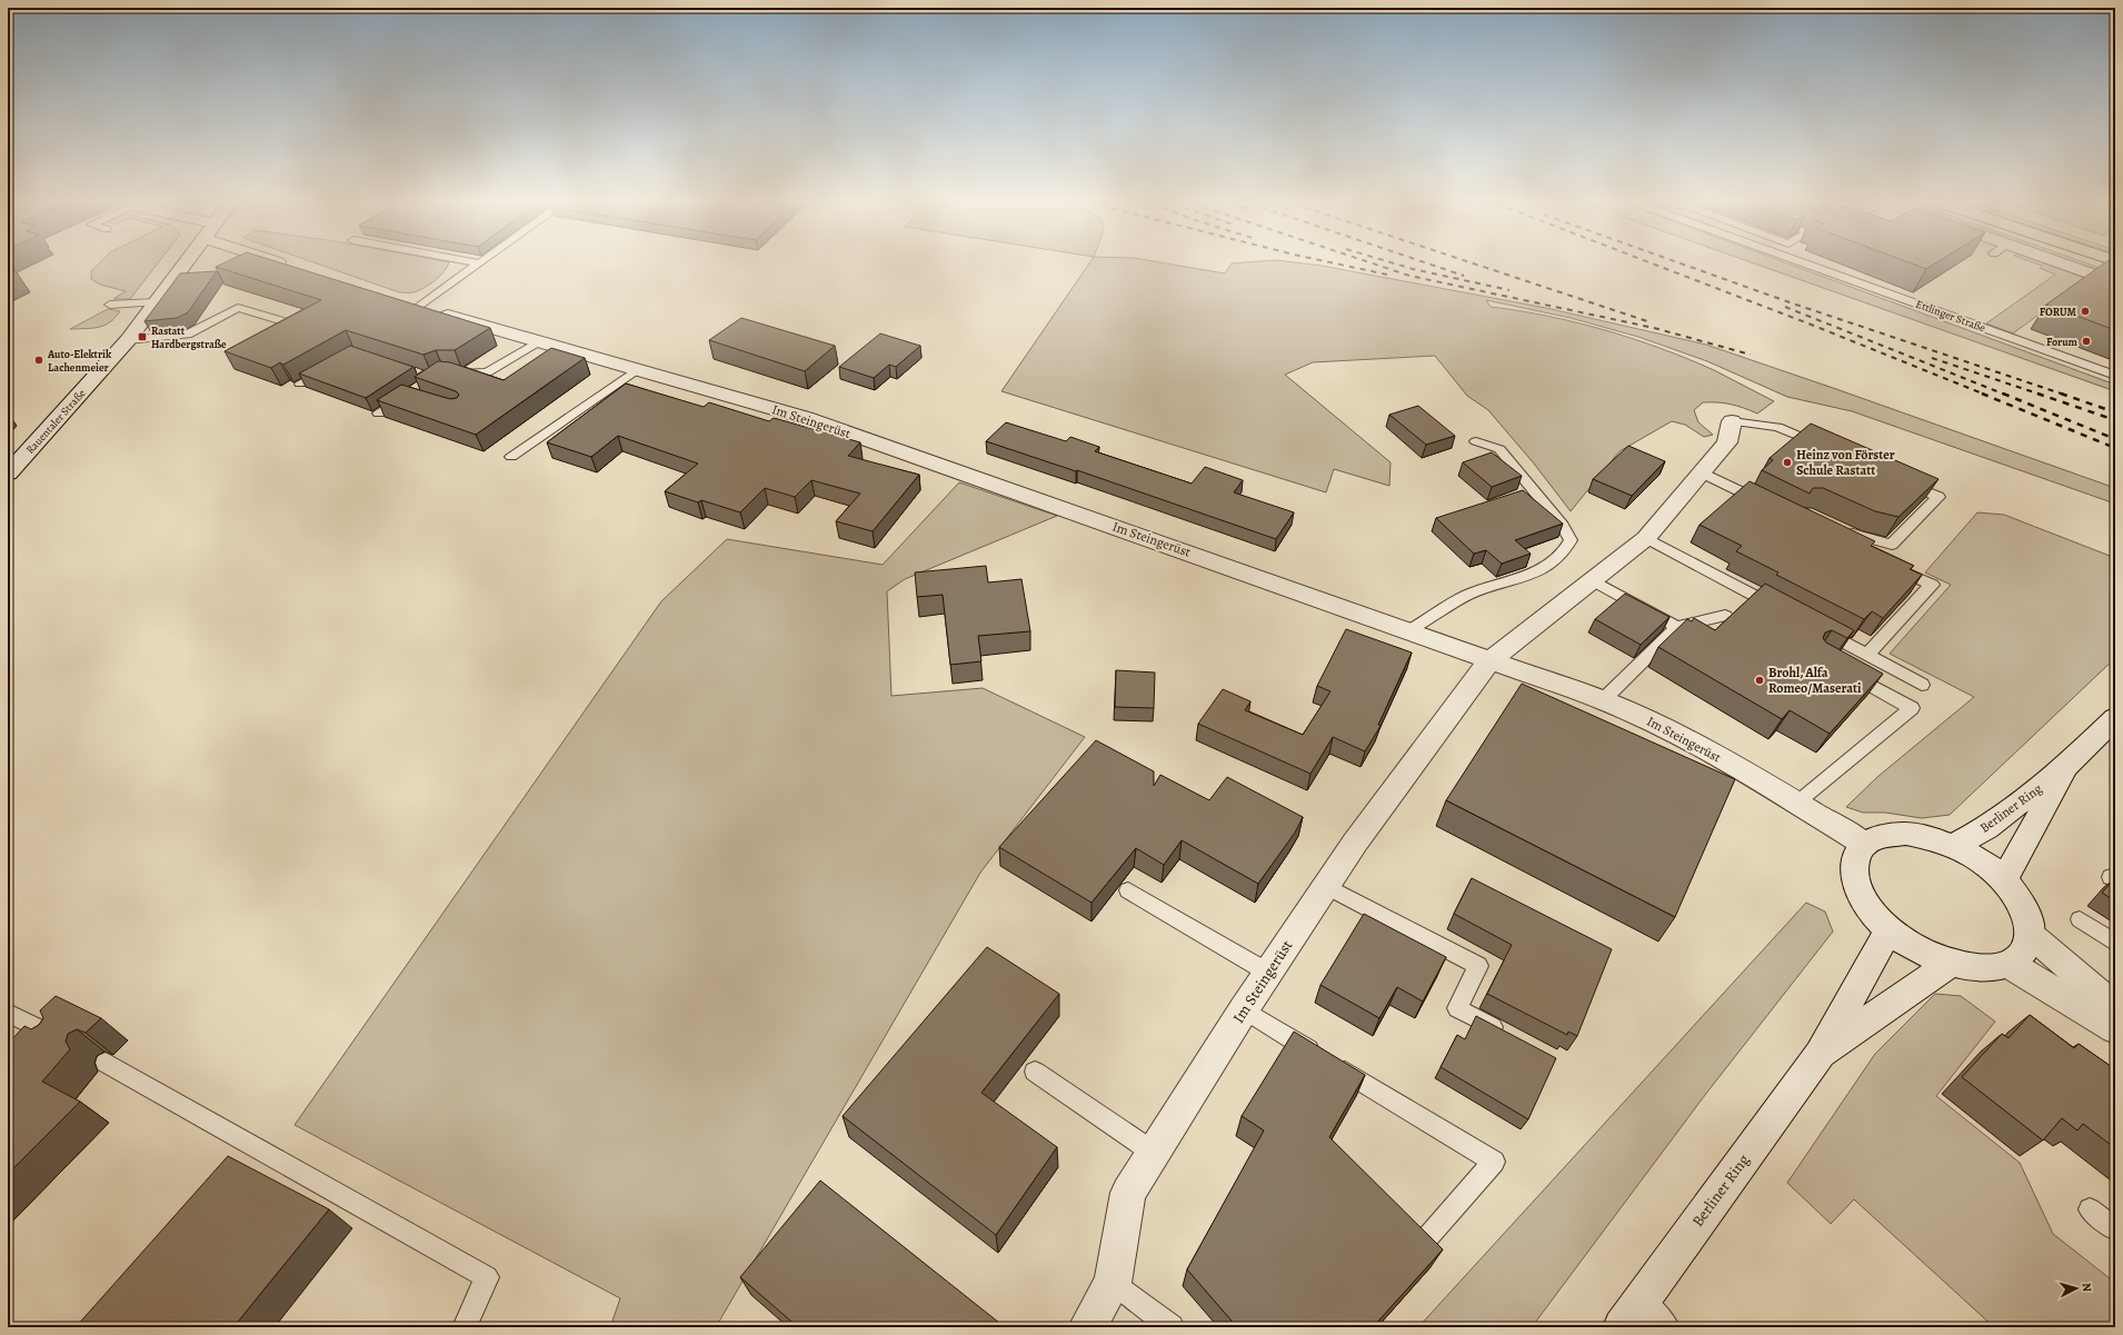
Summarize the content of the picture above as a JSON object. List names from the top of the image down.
{
  "streets": {
    "street": ["Rauentaler Straße", "Im Steingerüst", "Berliner Ring"],
    "lane": ["Ettlinger Straße"]
  },
  "crossings": [
    ["Im Steingerüst", "Berliner Ring"]
  ],
  "places": {
    "other": [
      "FORUM",
      "Forum",
      "Auto-Elektrik Lachenmeier",
      "Heinz von Förster Schule Rastatt",
      "Brohl, Alfa Romeo/Maserati"
    ],
    "transit": ["Rastatt Hardbergstraße"]
  },
  "north": "right"
}
